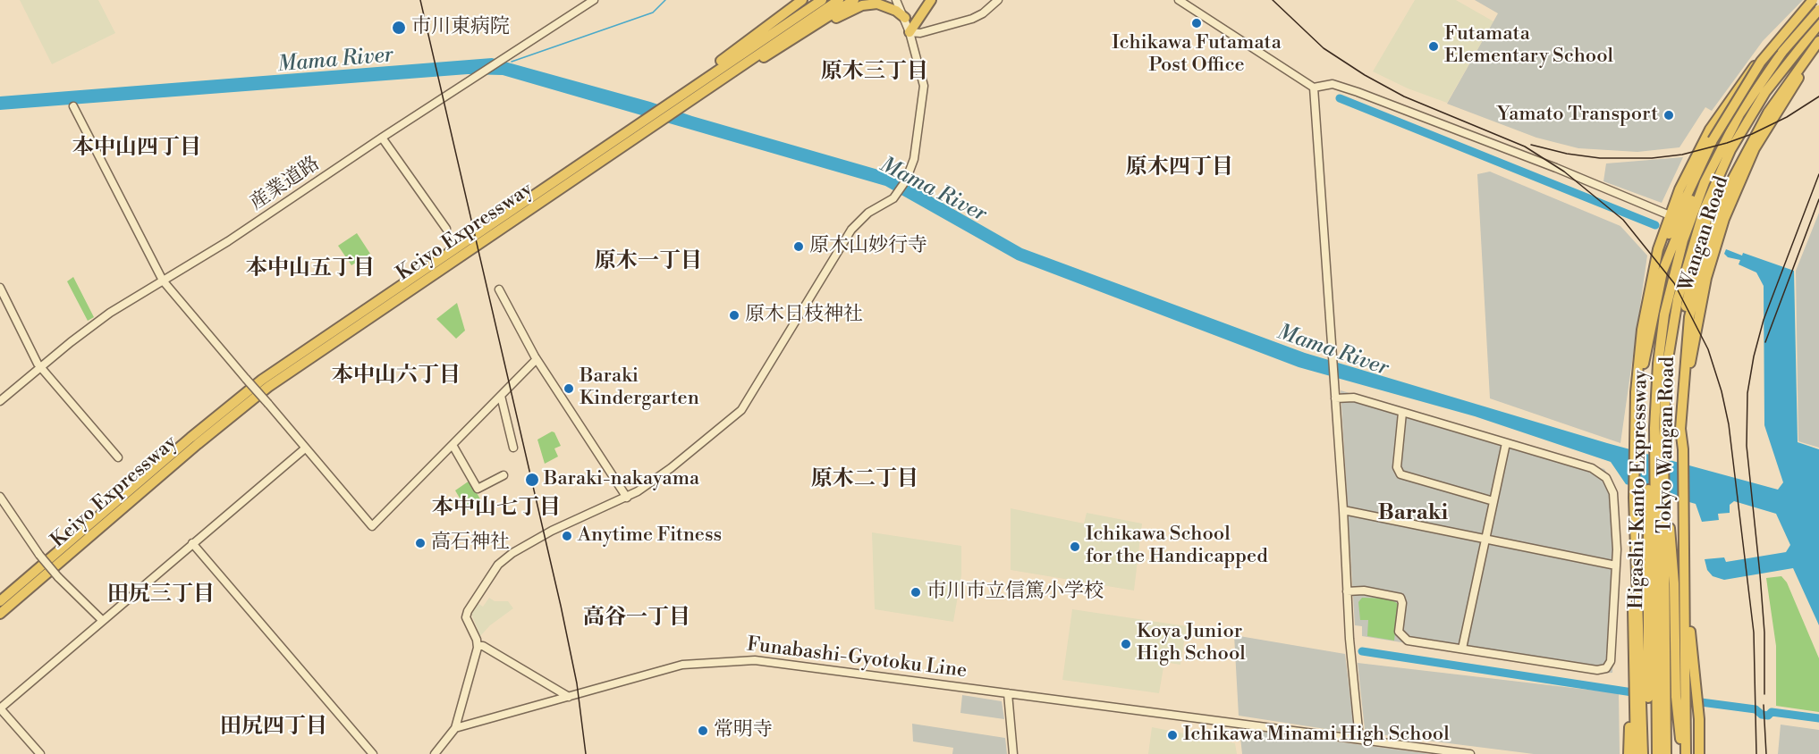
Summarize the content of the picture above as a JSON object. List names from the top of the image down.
{
  "streets": {
    "highway": [
      "Keiyo Expressway",
      "Wangan Road",
      "Tokyo Wangan Road",
      "Higashi-Kanto Expressway"
    ],
    "street": ["産業道路", "Funabashi-Gyotoku Line"]
  },
  "crossings": [
    ["Wangan Road", "Tokyo Wangan Road"]
  ],
  "districts": [
    "原木三丁目",
    "本中山四丁目",
    "原木四丁目",
    "原木一丁目",
    "本中山五丁目",
    "本中山六丁目",
    "原木二丁目",
    "本中山七丁目",
    "Baraki",
    "田尻三丁目",
    "高谷一丁目",
    "田尻四丁目"
  ],
  "water": ["Mama River"],
  "places": [
    "Ichikawa Futamata Post Office",
    "市川東病院",
    "Futamata Elementary School",
    "Yamato Transport",
    "原木山妙行寺",
    "原木日枝神社",
    "Baraki Kindergarten",
    "Baraki-nakayama",
    "Anytime Fitness",
    "高石神社",
    "Ichikawa School for the Handicapped",
    "市川市立信篤小学校",
    "Koya Junior High School",
    "常明寺",
    "Ichikawa Minami High School"
  ]
}
